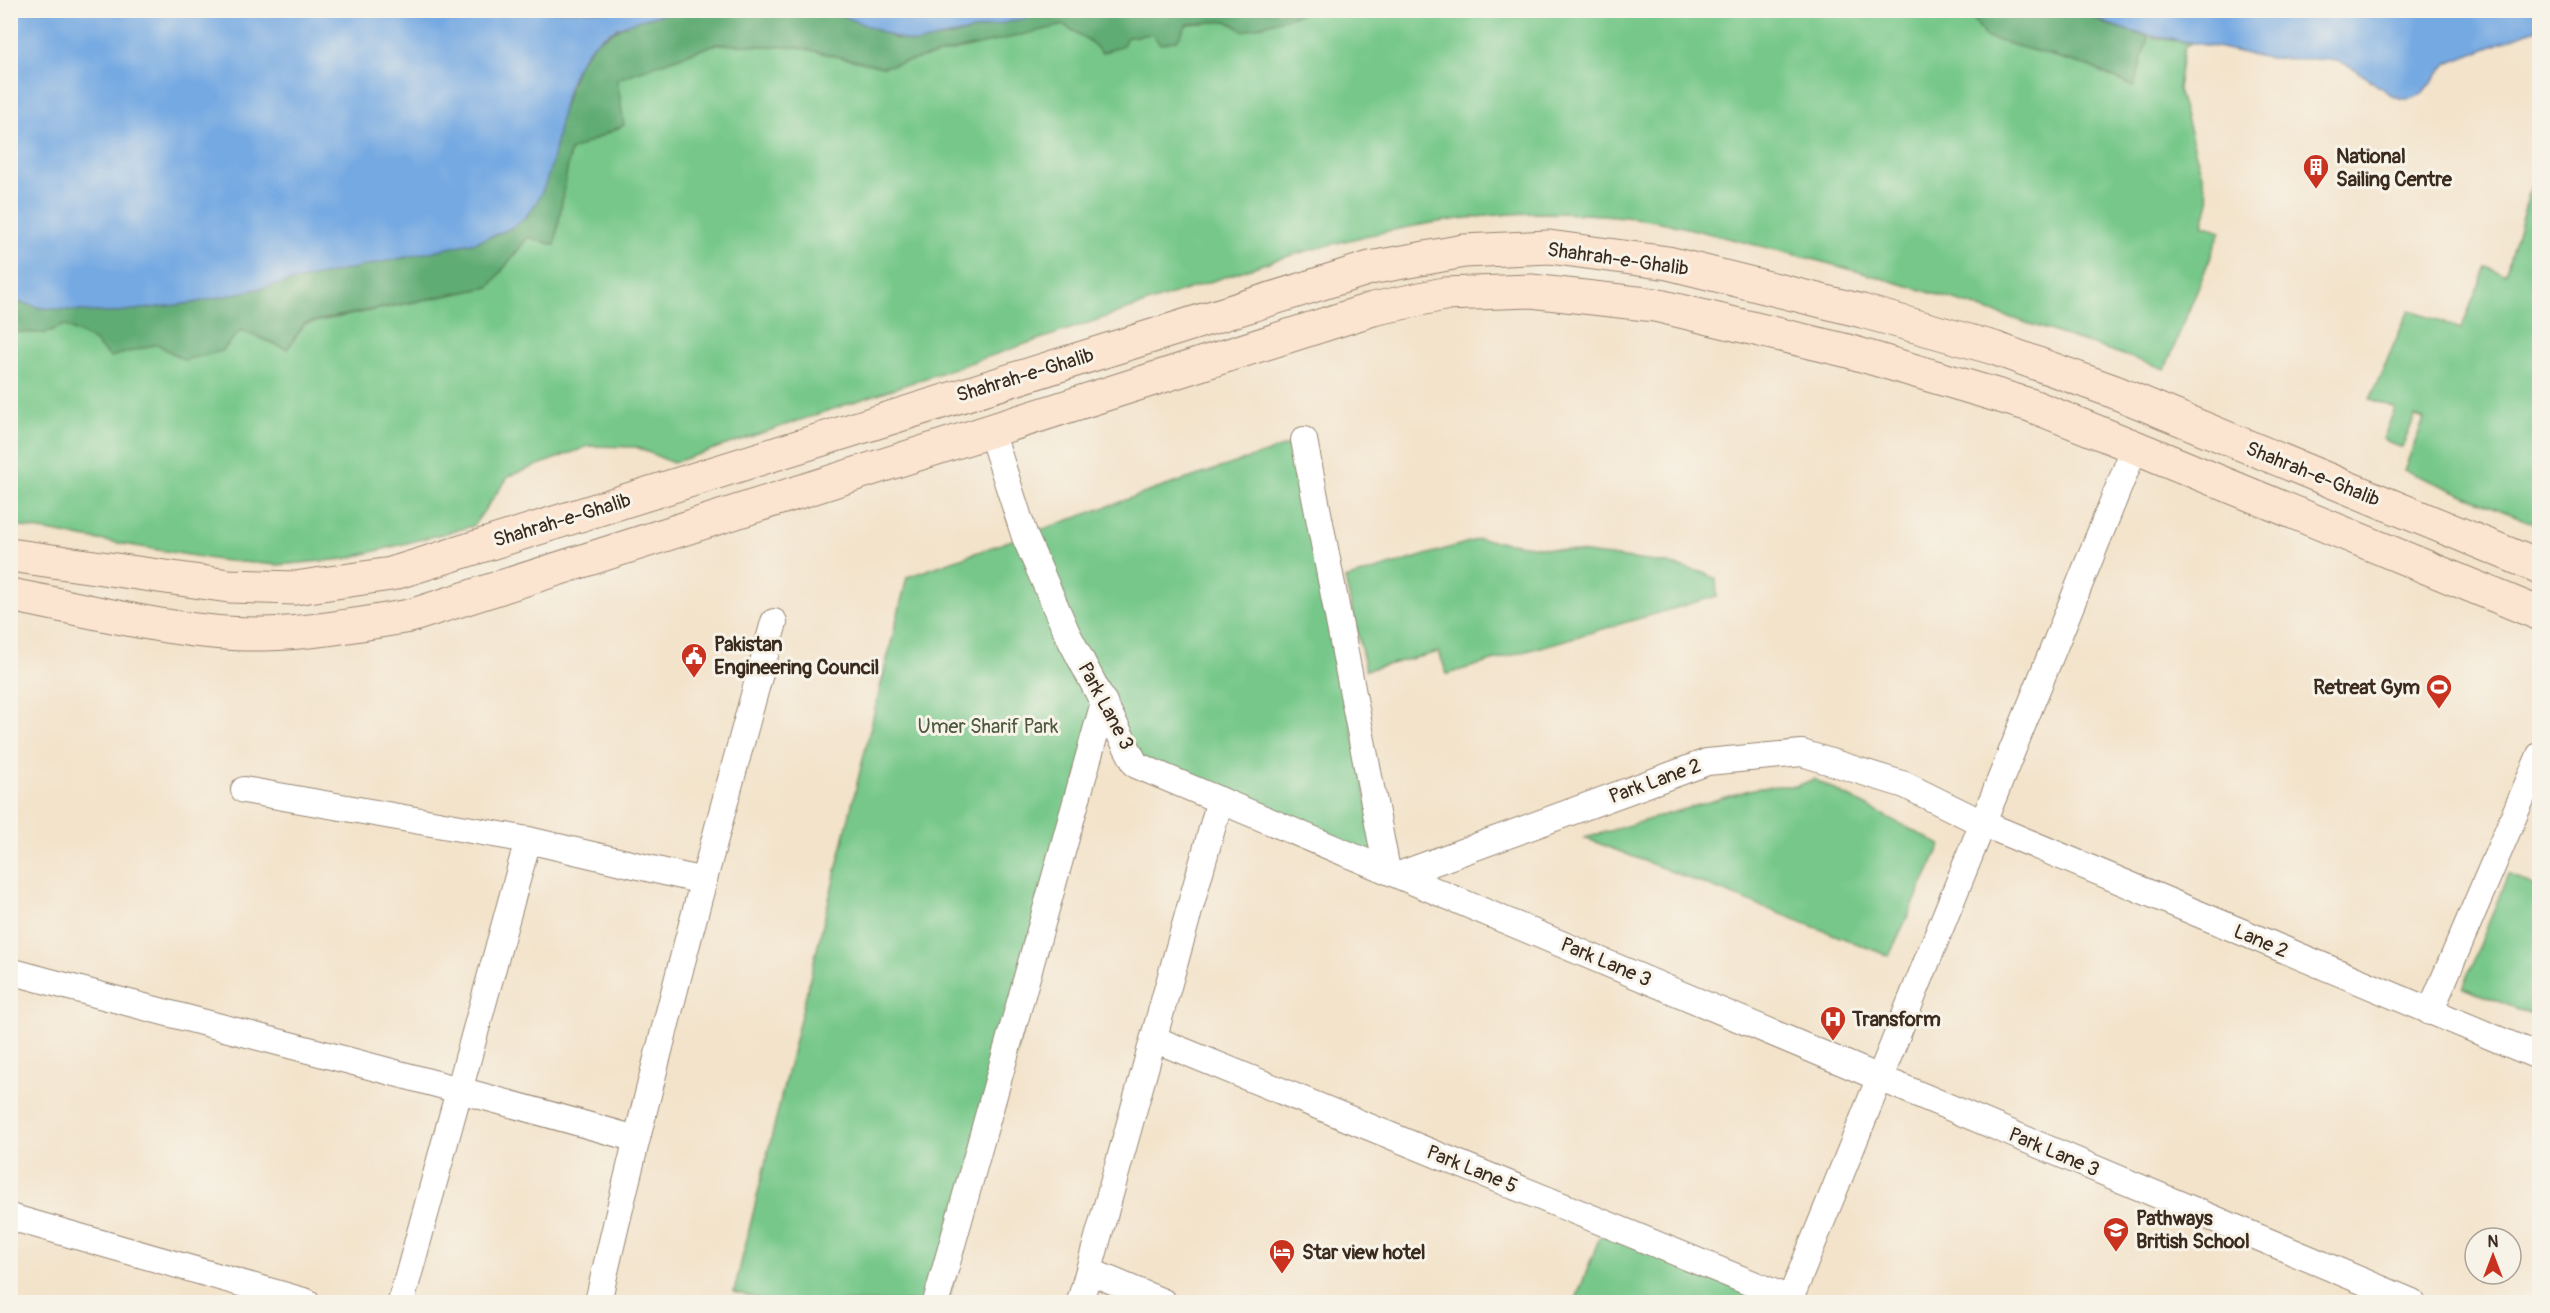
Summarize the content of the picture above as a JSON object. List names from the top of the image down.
{
  "streets": {
    "main road": ["Shahrah-e-Ghalib"],
    "street": [
      "Park Lane 3",
      "Park Lane 2",
      "Lane 2",
      "Park Lane 5"
    ]
  },
  "crossings": [
    ["Shahrah-e-Ghalib", "Park Lane 3"],
    ["Park Lane 3", "Park Lane 2"],
    ["Park Lane 2", "Lane 2"]
  ],
  "parks": ["Umer Sharif Park"],
  "places": {
    "building": ["National Sailing Centre"],
    "public building": ["Pakistan Engineering Council"],
    "sports": ["Retreat Gym"],
    "hospital": ["Transform"],
    "school or university": ["Pathways British School"],
    "hotel": ["Star view hotel"]
  },
  "north": "top"
}
